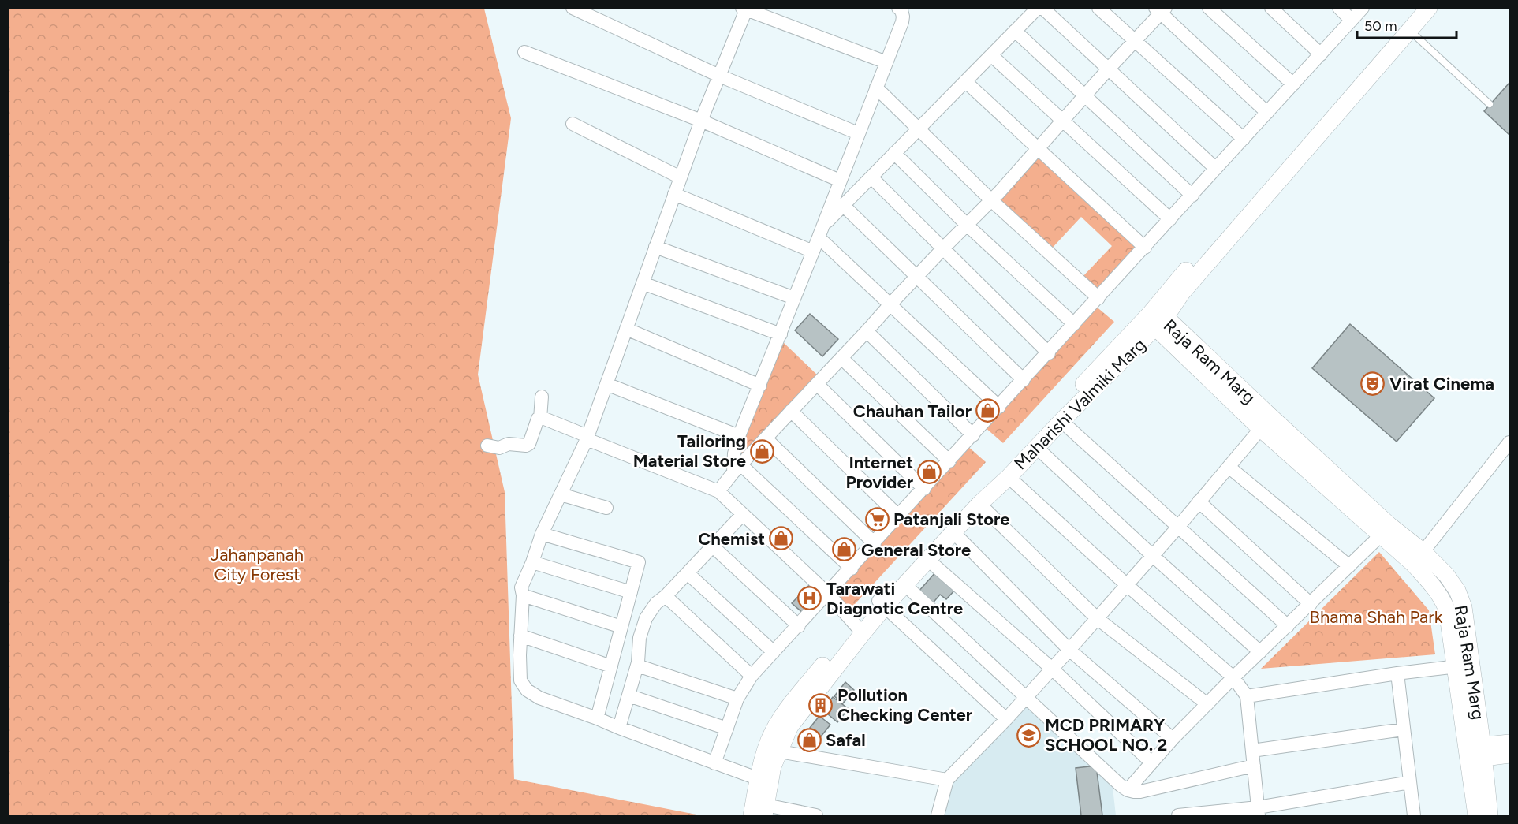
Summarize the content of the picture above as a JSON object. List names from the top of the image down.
{
  "streets": {
    "street": ["Raja Ram Marg", "Maharishi Valmiki Marg"]
  },
  "crossings": [
    ["Raja Ram Marg", "Maharishi Valmiki Marg"]
  ],
  "parks": ["Jahanpanah City Forest", "Bhama Shah Park"],
  "places": {
    "theatre": ["Virat Cinema"],
    "shop": [
      "Chauhan Tailor",
      "Tailoring Material Store",
      "Internet Provider",
      "Chemist",
      "General Store",
      "Safal"
    ],
    "supermarket": ["Patanjali Store"],
    "hospital": ["Tarawati Diagnotic Centre"],
    "building": ["Pollution Checking Center"],
    "school or university": ["MCD PRIMARY SCHOOL NO. 2"]
  },
  "scale_bar": "50 m"
}
